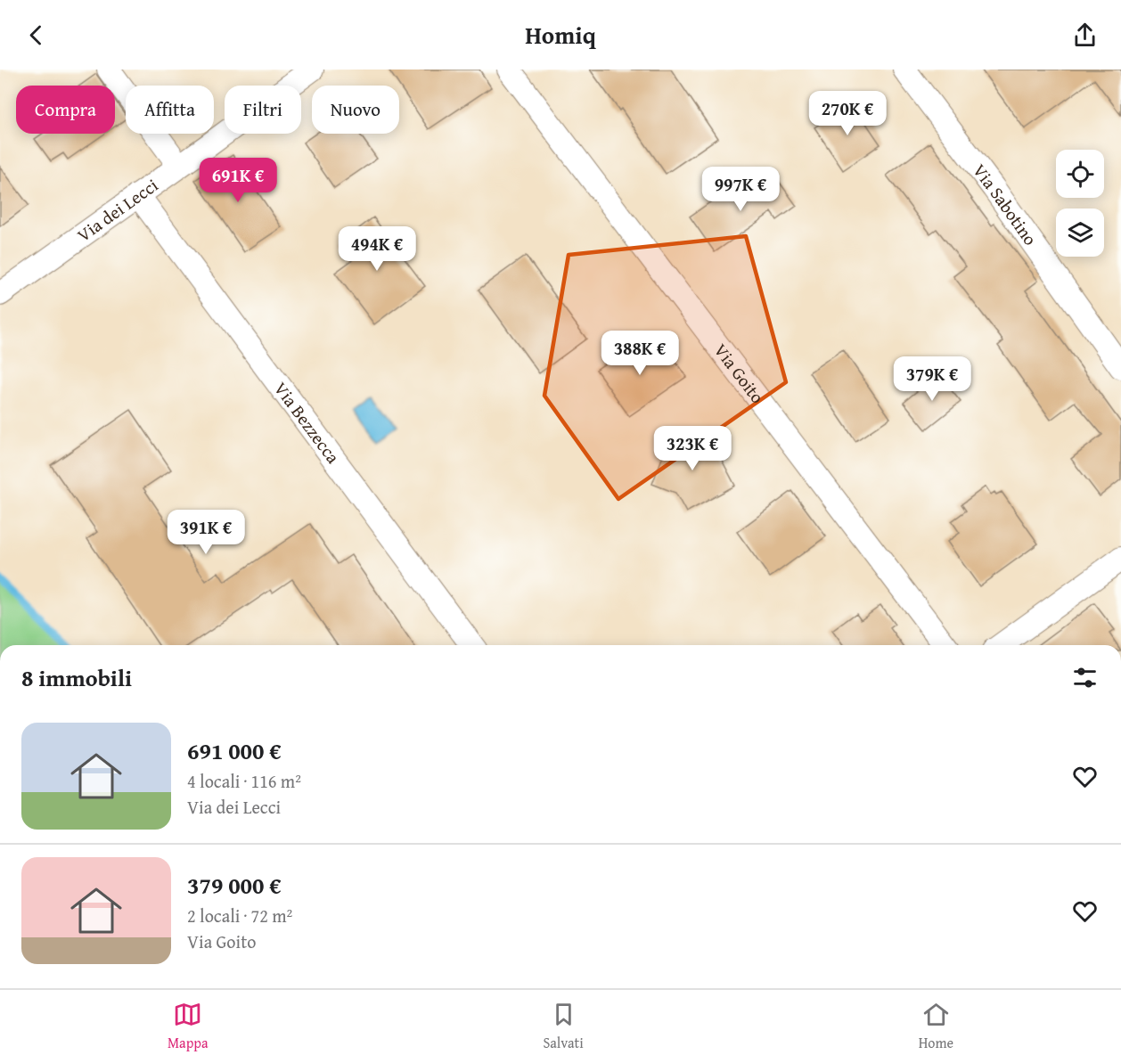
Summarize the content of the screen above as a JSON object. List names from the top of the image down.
{
  "streets": {
    "street": [
      "Via Sabotino",
      "Via dei Lecci",
      "Via Goito",
      "Via Bezzecca"
    ]
  },
  "crossings": [
    ["Via dei Lecci", "Via Bezzecca"]
  ],
  "page": {
    "header": "Homiq",
    "chip": [
      "Compra",
      "Affitta",
      "Filtri",
      "Nuovo"
    ],
    "price": [
      "270K €",
      "691K €",
      "997K €",
      "494K €",
      "388K €",
      "379K €",
      "323K €",
      "391K €"
    ],
    "heading": "8 immobili",
    "list": [
      {
        "name": "691 000 €",
        "note": "4 locali · 116 m² · Via dei Lecci"
      },
      {
        "name": "379 000 €",
        "note": "2 locali · 72 m² · Via Goito"
      }
    ],
    "tabs": ["Mappa", "Salvati", "Home"]
  }
}
